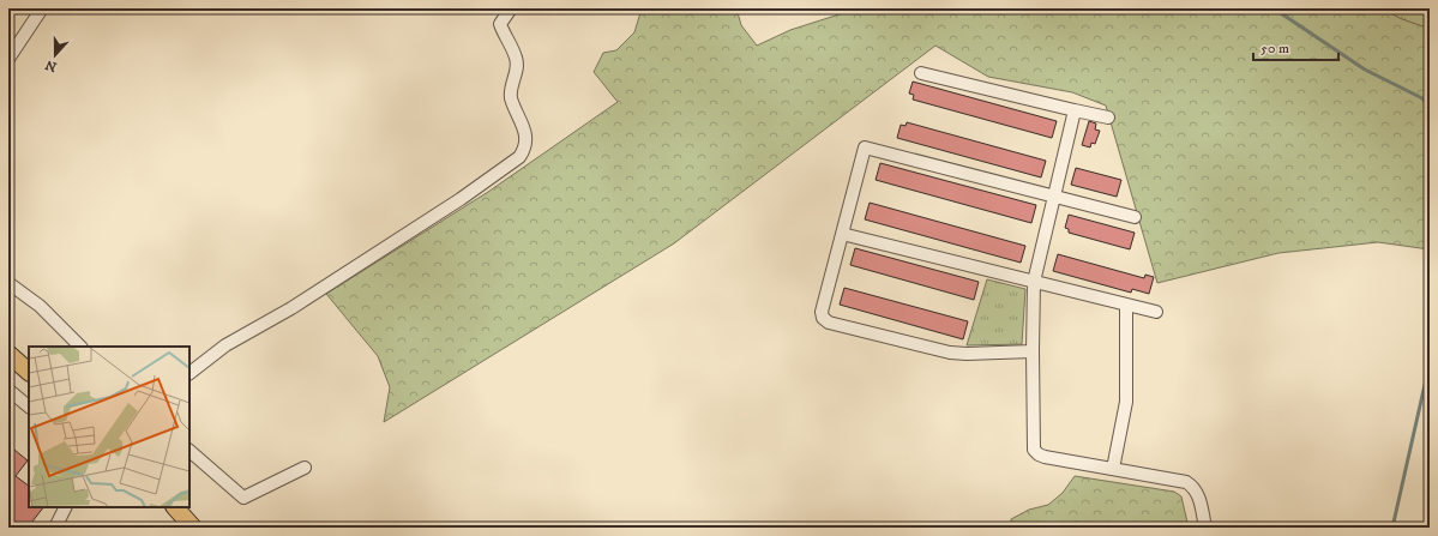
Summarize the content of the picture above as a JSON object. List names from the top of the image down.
{
  "scale_bar": "50 m",
  "north": "bottom"
}
